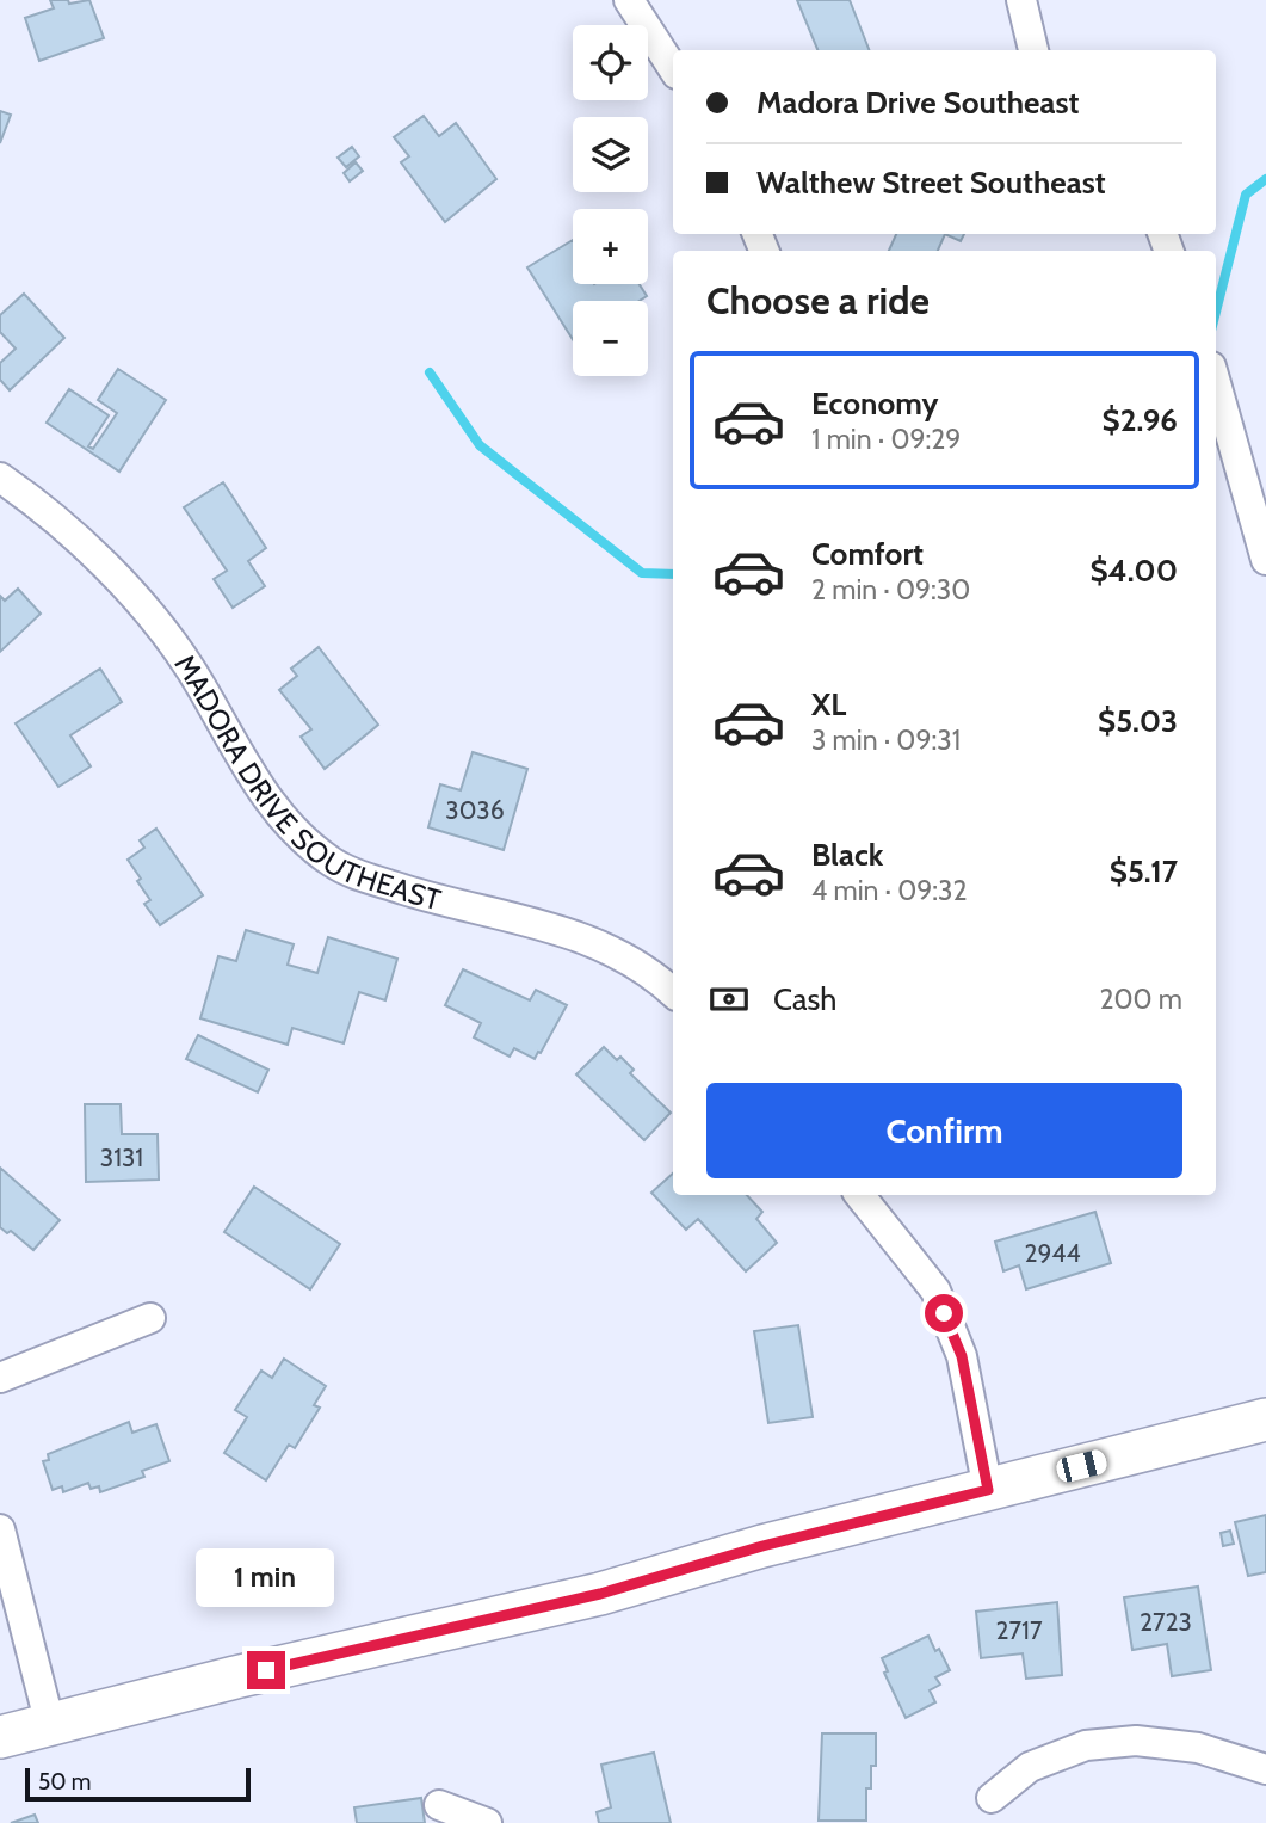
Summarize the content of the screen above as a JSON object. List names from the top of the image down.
{
  "streets": {
    "street": ["MADORA DRIVE SOUTHEAST"]
  },
  "house_numbers": [
    "3036",
    "3131",
    "2944",
    "2723",
    "2717"
  ],
  "scale_bar": "50 m",
  "page": {
    "map_buttons": ["+", "−"],
    "banner": ["Madora Drive Southeast", "Walthew Street Southeast"],
    "heading": "Choose a ride",
    "list": [
      {
        "name": "Economy",
        "note": "1 min · 09:29",
        "value": "$2.96"
      },
      {
        "name": "Comfort",
        "note": "2 min · 09:30",
        "value": "$4.00"
      },
      {
        "name": "XL",
        "note": "3 min · 09:31",
        "value": "$5.03"
      },
      {
        "name": "Black",
        "note": "4 min · 09:32",
        "value": "$5.17"
      }
    ],
    "pay": ["Cash", "200 m"],
    "buttons": "Confirm",
    "bubble": "1 min",
    "scale": "50 m"
  }
}
